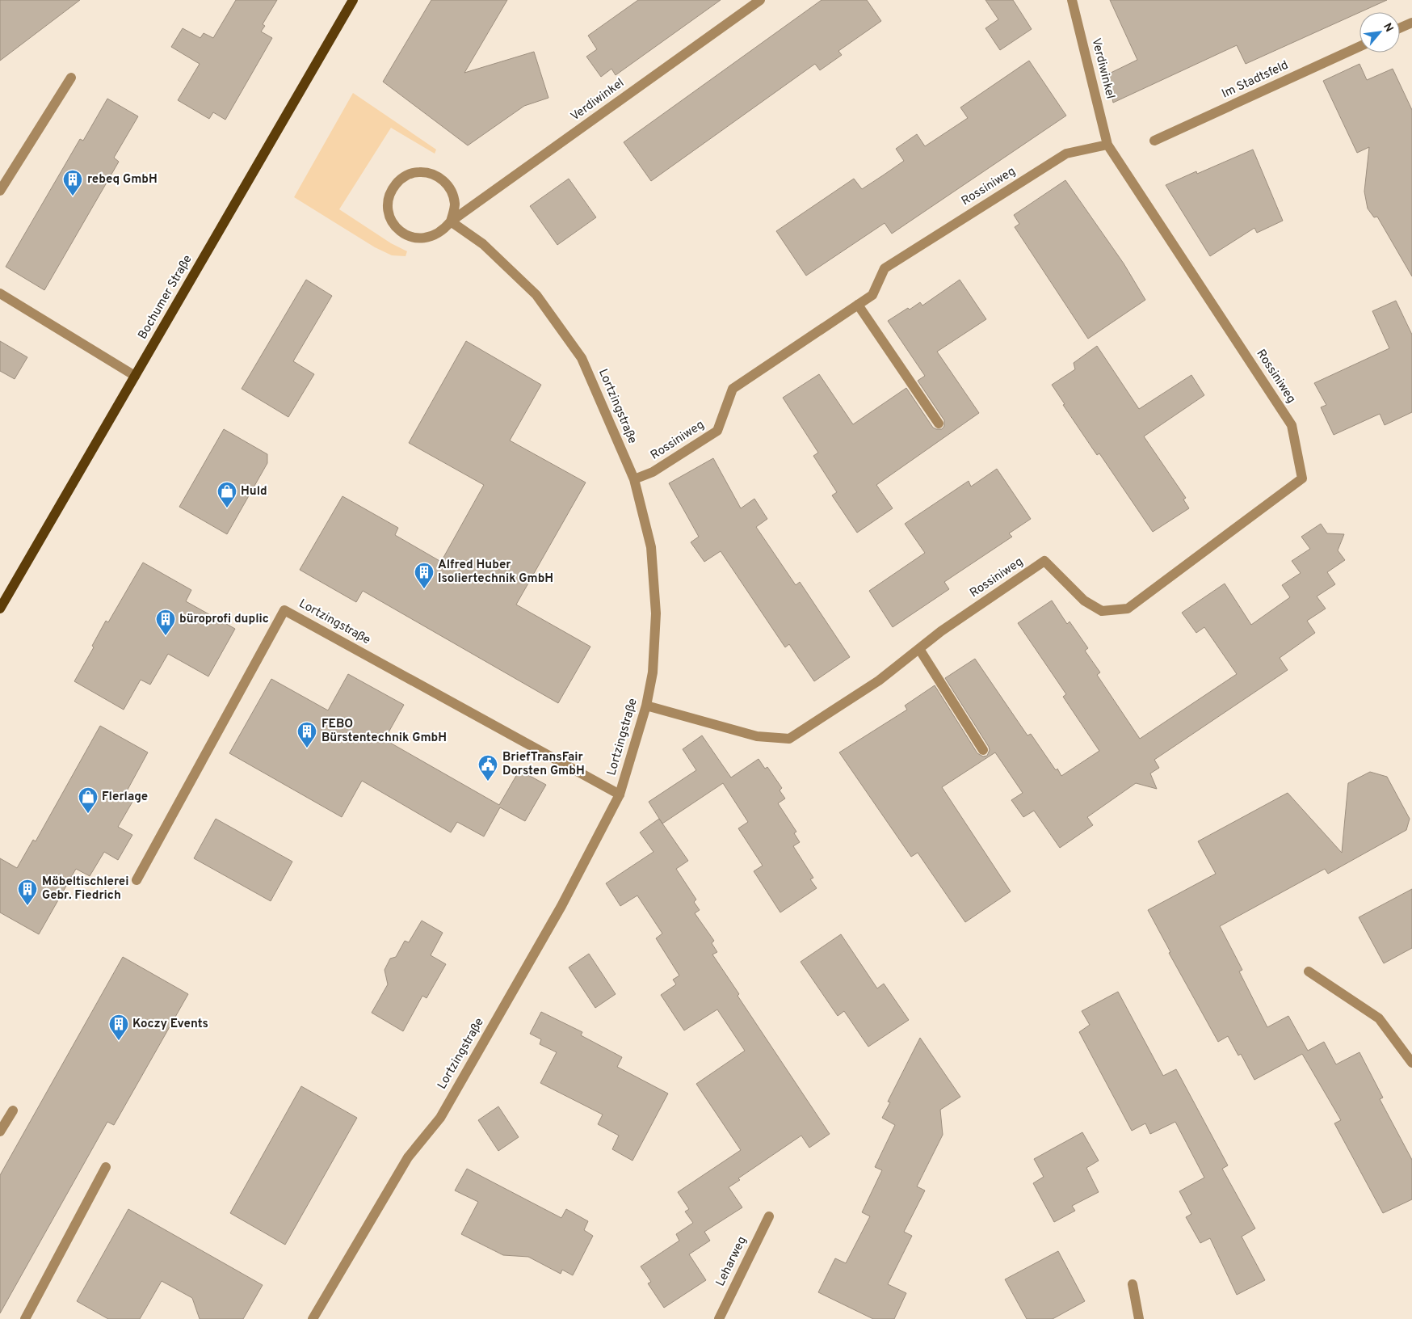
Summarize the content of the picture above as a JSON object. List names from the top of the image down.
{
  "streets": {
    "main road": ["Bochumer Straße"],
    "street": [
      "Verdiwinkel",
      "Im Stadtsfeld",
      "Rossiniweg",
      "Lortzingstraße",
      "Leharweg"
    ]
  },
  "crossings": [
    ["Verdiwinkel", "Rossiniweg"],
    ["Verdiwinkel", "Lortzingstraße"],
    ["Rossiniweg", "Lortzingstraße"]
  ],
  "places": {
    "building": [
      "rebeq GmbH",
      "Alfred Huber Isoliertechnik GmbH",
      "büroprofi duplic",
      "FEBO Bürstentechnik GmbH",
      "Möbeltischlerei Gebr. Fiedrich",
      "Koczy Events"
    ],
    "shop": ["Huld", "Flerlage"],
    "public building": ["BriefTransFair Dorsten GmbH"]
  },
  "north": "top right"
}
